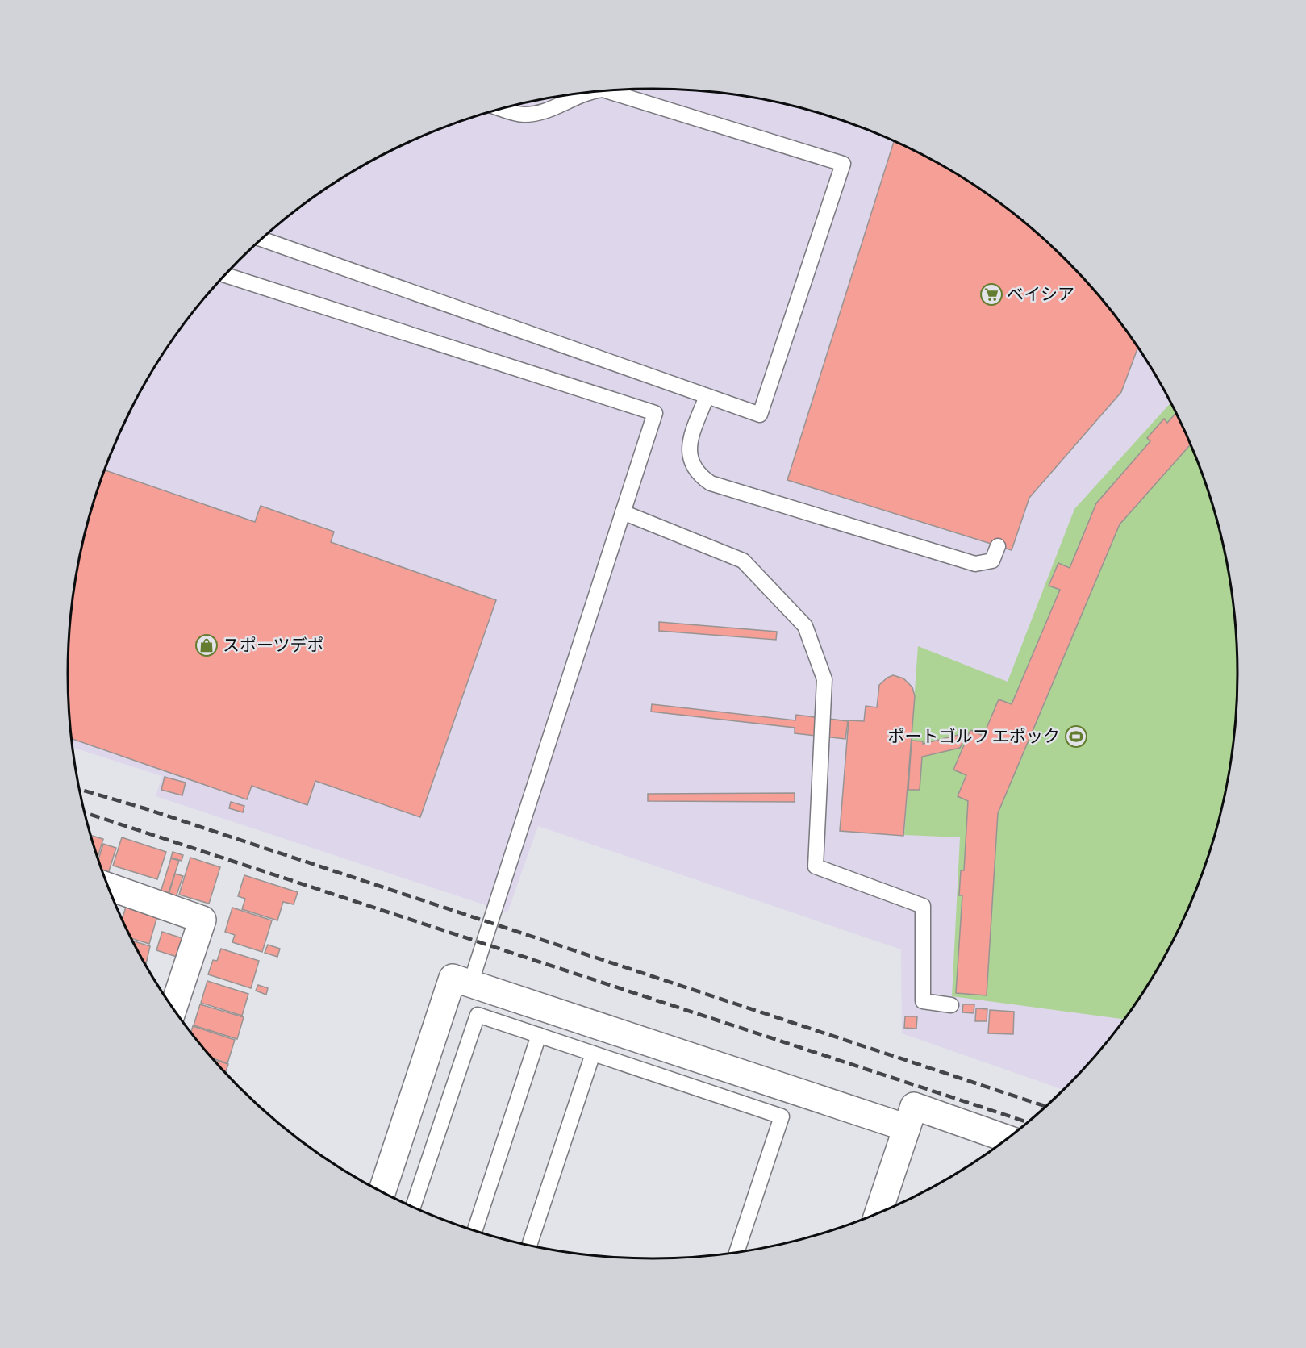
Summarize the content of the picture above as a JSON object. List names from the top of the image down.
{
  "places": {
    "supermarket": ["ベイシア"],
    "shop": ["スポーツデポ"],
    "sports": ["ポートゴルフ エポック"]
  }
}
